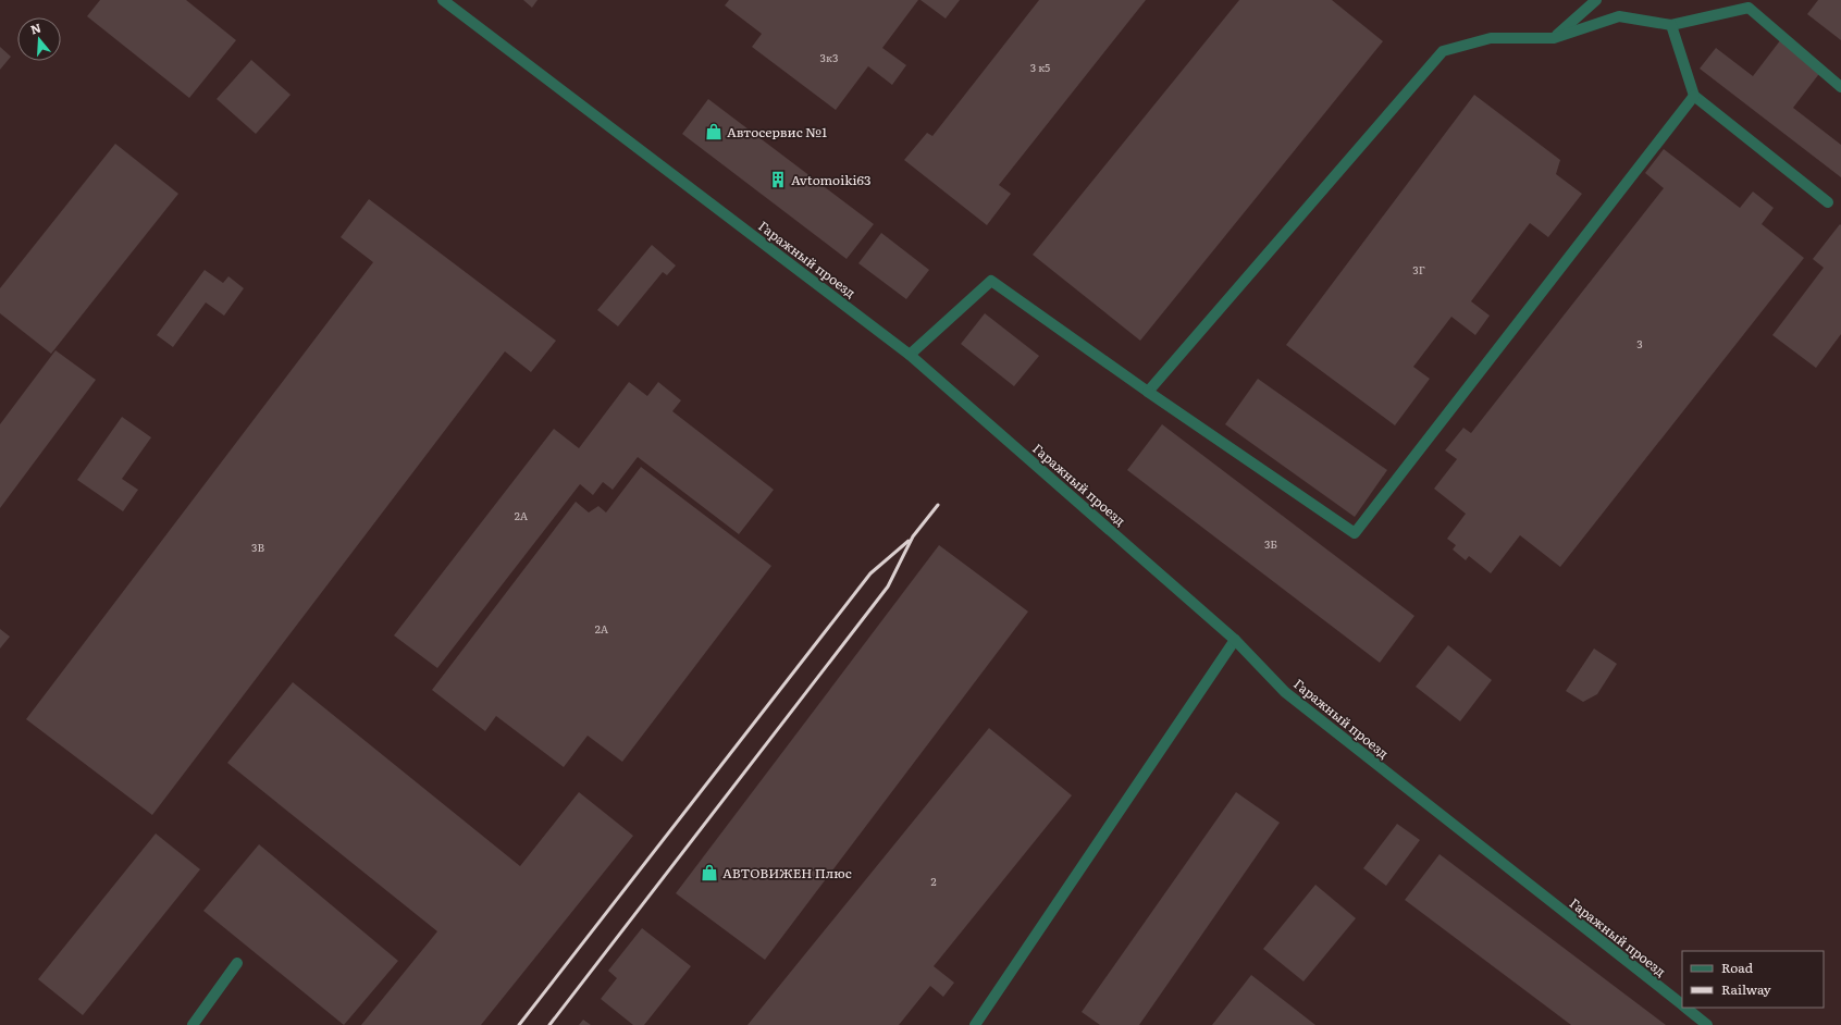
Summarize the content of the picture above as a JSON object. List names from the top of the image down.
{
  "streets": {
    "street": ["Гаражный проезд"]
  },
  "places": {
    "shop": ["Автосервис №1", "АВТОВИЖЕН Плюс"],
    "building": ["Avtomoiki63"]
  },
  "house_numbers": [
    "3к3",
    "3 к5",
    "3Г",
    "3",
    "2А",
    "3Б",
    "3В",
    "2А",
    "2"
  ],
  "legend": ["Road", "Railway"],
  "north": "top"
}
